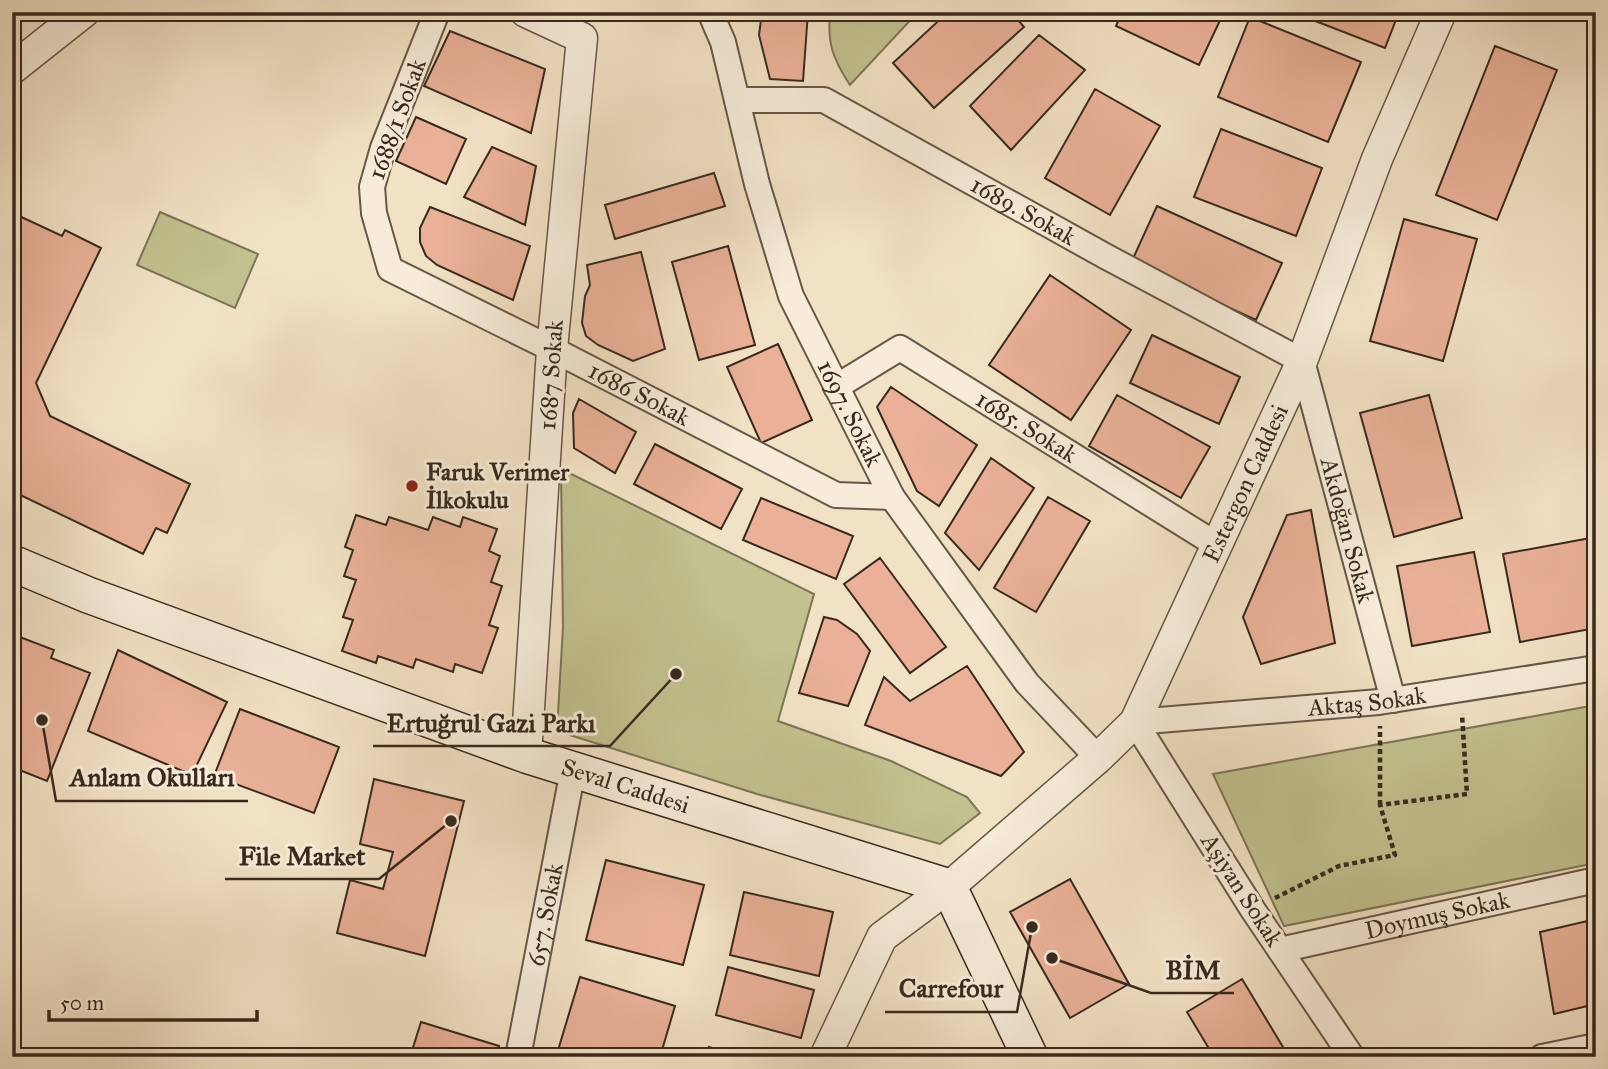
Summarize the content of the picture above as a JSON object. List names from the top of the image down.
{
  "streets": {
    "main road": ["Seval Caddesi"],
    "street": [
      "1688/1 Sokak",
      "1689. Sokak",
      "1687 Sokak",
      "1686 Sokak",
      "1697. Sokak",
      "1685. Sokak",
      "Estergon Caddesi",
      "Akdoğan Sokak",
      "Aktaş Sokak",
      "Aşiyan Sokak",
      "657. Sokak",
      "Doymuş Sokak"
    ]
  },
  "crossings": [
    ["1688/1 Sokak", "1686 Sokak"],
    ["1689. Sokak", "1697. Sokak"],
    ["1689. Sokak", "Estergon Caddesi"],
    ["1689. Sokak", "Akdoğan Sokak"],
    ["1687 Sokak", "1686 Sokak"],
    ["1687 Sokak", "Seval Caddesi"],
    ["1686 Sokak", "1697. Sokak"],
    ["1697. Sokak", "1685. Sokak"],
    ["1697. Sokak", "Estergon Caddesi"],
    ["1685. Sokak", "Estergon Caddesi"],
    ["Estergon Caddesi", "Akdoğan Sokak"],
    ["Estergon Caddesi", "Aktaş Sokak"],
    ["Estergon Caddesi", "Seval Caddesi"],
    ["Estergon Caddesi", "Aşiyan Sokak"],
    ["Akdoğan Sokak", "Aktaş Sokak"],
    ["Aktaş Sokak", "Aşiyan Sokak"],
    ["Seval Caddesi", "657. Sokak"],
    ["Aşiyan Sokak", "Doymuş Sokak"]
  ],
  "places": [
    "Faruk Verimer İlkokulu",
    "Ertuğrul Gazi Parkı",
    "Anlam Okulları",
    "File Market",
    "Carrefour",
    "BİM"
  ],
  "scale_bar": "50 m"
}
